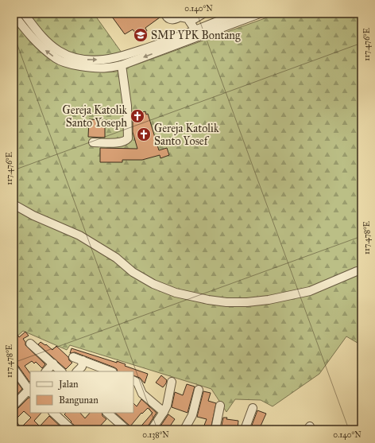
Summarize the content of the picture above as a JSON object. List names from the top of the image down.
{
  "places": {
    "school or university": ["SMP YPK Bontang"],
    "church": ["Gereja Katolik Santo Yoseph", "Gereja Katolik Santo Yosef"]
  },
  "legend": ["Jalan", "Bangunan"],
  "coordinates": [
    "0.140°N",
    "117.476°E",
    "117.478°E",
    "0.138°N"
  ]
}
